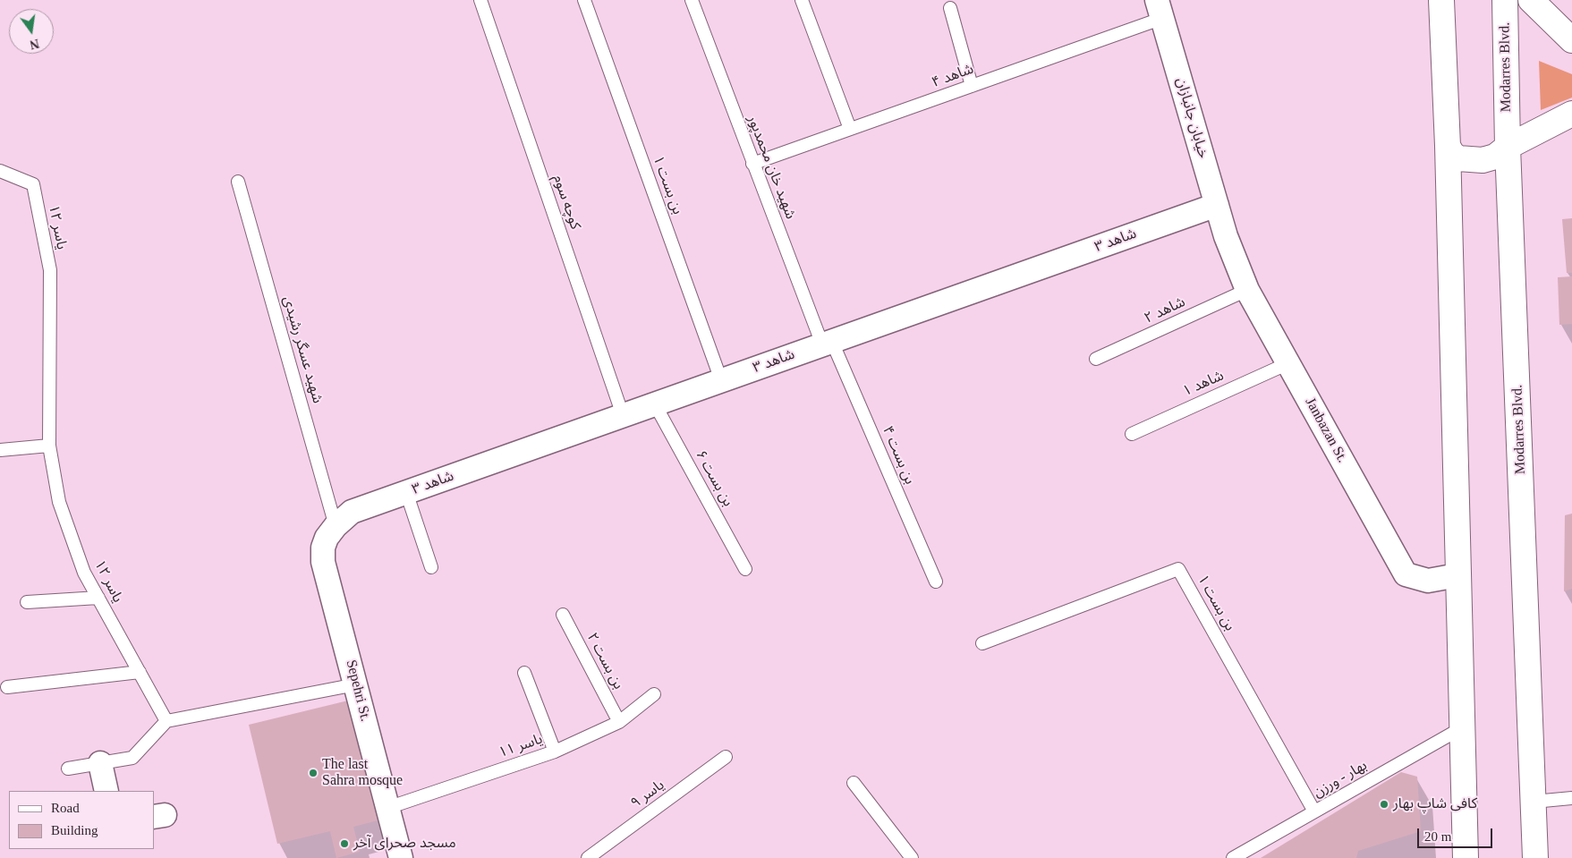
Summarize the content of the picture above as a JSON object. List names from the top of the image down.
{
  "streets": {
    "main road": ["Modarres Blvd."],
    "street": [
      "خیابان جانبازان",
      "شاهد ۳",
      "Janbazan St.",
      "Sepehri St."
    ],
    "lane": [
      "شاهد ۴",
      "شهید خان محمدپور",
      "بن بست ۱",
      "کوچه سوم",
      "یاسر ۱۲",
      "شاهد ۲",
      "شهید عسگر رشیدی",
      "شاهد ۱",
      "بن بست ۴",
      "بن بست ۶",
      "بن بست ۲",
      "یاسر ۱۱",
      "بهار - ورزن",
      "یاسر ۹"
    ]
  },
  "crossings": [
    ["شاهد ۴", "خیابان جانبازان"],
    ["شاهد ۴", "شهید خان محمدپور"],
    ["خیابان جانبازان", "شاهد ۳"],
    ["خیابان جانبازان", "شاهد ۲"],
    ["خیابان جانبازان", "Janbazan St."],
    ["شهید خان محمدپور", "شاهد ۳"],
    ["شهید خان محمدپور", "بن بست ۴"],
    ["بن بست ۱", "شاهد ۳"],
    ["بن بست ۱", "بهار - ورزن"],
    ["کوچه سوم", "شاهد ۳"],
    ["شاهد ۳", "شهید عسگر رشیدی"],
    ["شاهد ۳", "بن بست ۴"],
    ["شاهد ۳", "بن بست ۶"],
    ["شاهد ۳", "Sepehri St."],
    ["شاهد ۲", "Janbazan St."],
    ["شهید عسگر رشیدی", "Sepehri St."],
    ["شاهد ۱", "Janbazan St."],
    ["بن بست ۲", "یاسر ۱۱"],
    ["Sepehri St.", "یاسر ۱۱"]
  ],
  "places": ["The last Sahra mosque", "کافی شاپ بهار", "مسجد صحرای آخر"],
  "legend": ["Road", "Building"],
  "scale_bar": "20 m",
  "north": "bottom"
}
